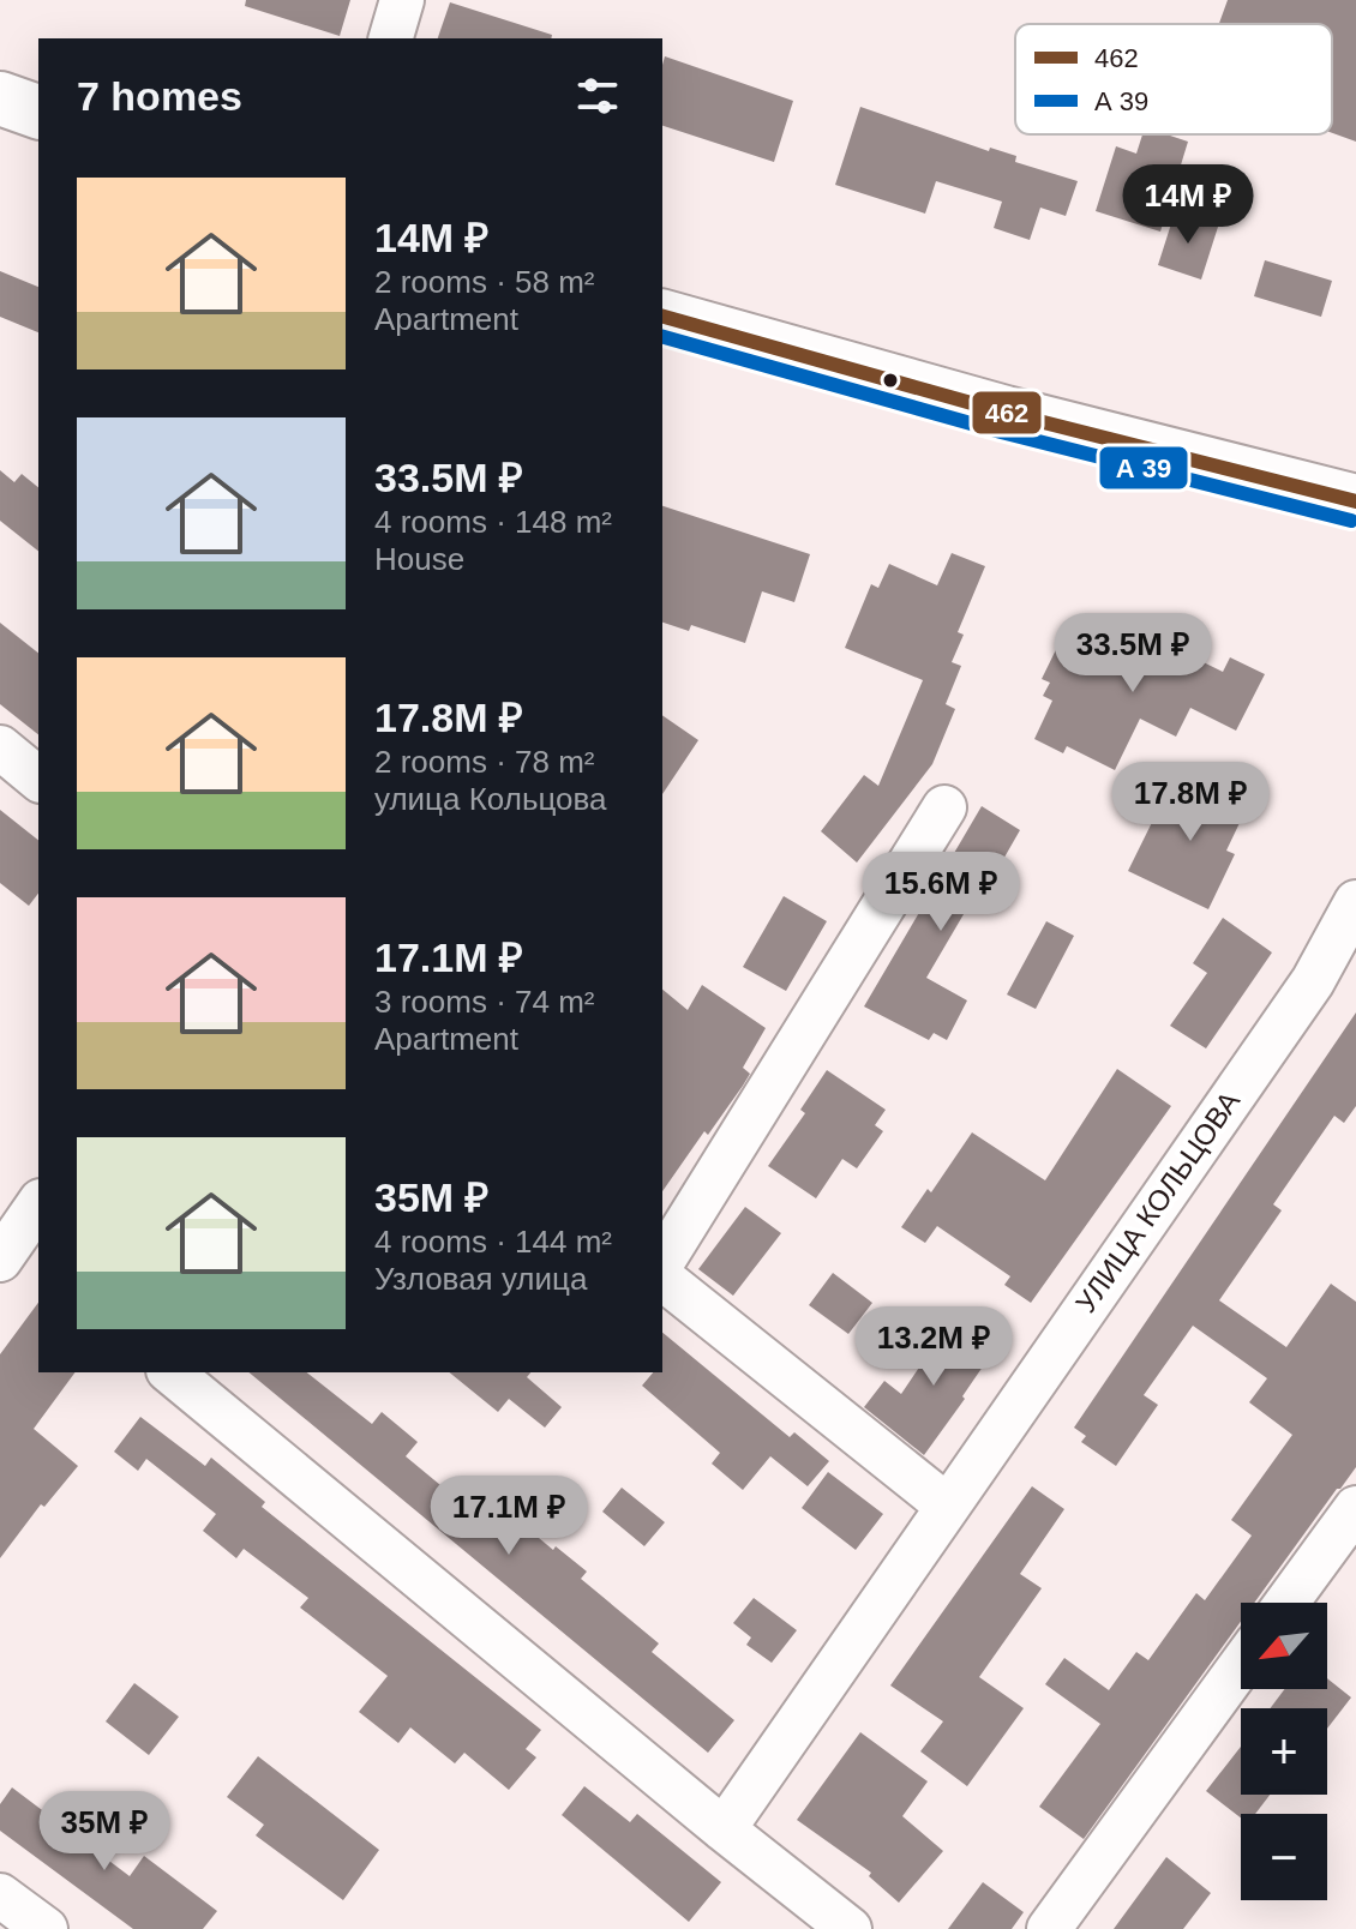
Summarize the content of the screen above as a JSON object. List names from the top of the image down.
{
  "streets": {
    "street": ["УЛИЦА КОЛЬЦОВА"]
  },
  "lines": ["transit line 462"],
  "legend": ["462", "А 39"],
  "north": "bottom left",
  "page": {
    "heading": "7 homes",
    "list": [
      {
        "name": "14M ₽",
        "note": "2 rooms · 58 m² · Apartment"
      },
      {
        "name": "33.5M ₽",
        "note": "4 rooms · 148 m² · House"
      },
      {
        "name": "17.8M ₽",
        "note": "2 rooms · 78 m² · улица Кольцова"
      },
      {
        "name": "17.1M ₽",
        "note": "3 rooms · 74 m² · Apartment"
      },
      {
        "name": "35M ₽",
        "note": "4 rooms · 144 m² · Узловая улица"
      }
    ],
    "price": [
      "14M ₽",
      "33.5M ₽",
      "17.8M ₽",
      "15.6M ₽",
      "13.2M ₽",
      "17.1M ₽",
      "35M ₽"
    ],
    "map_buttons": ["+", "−"]
  }
}
